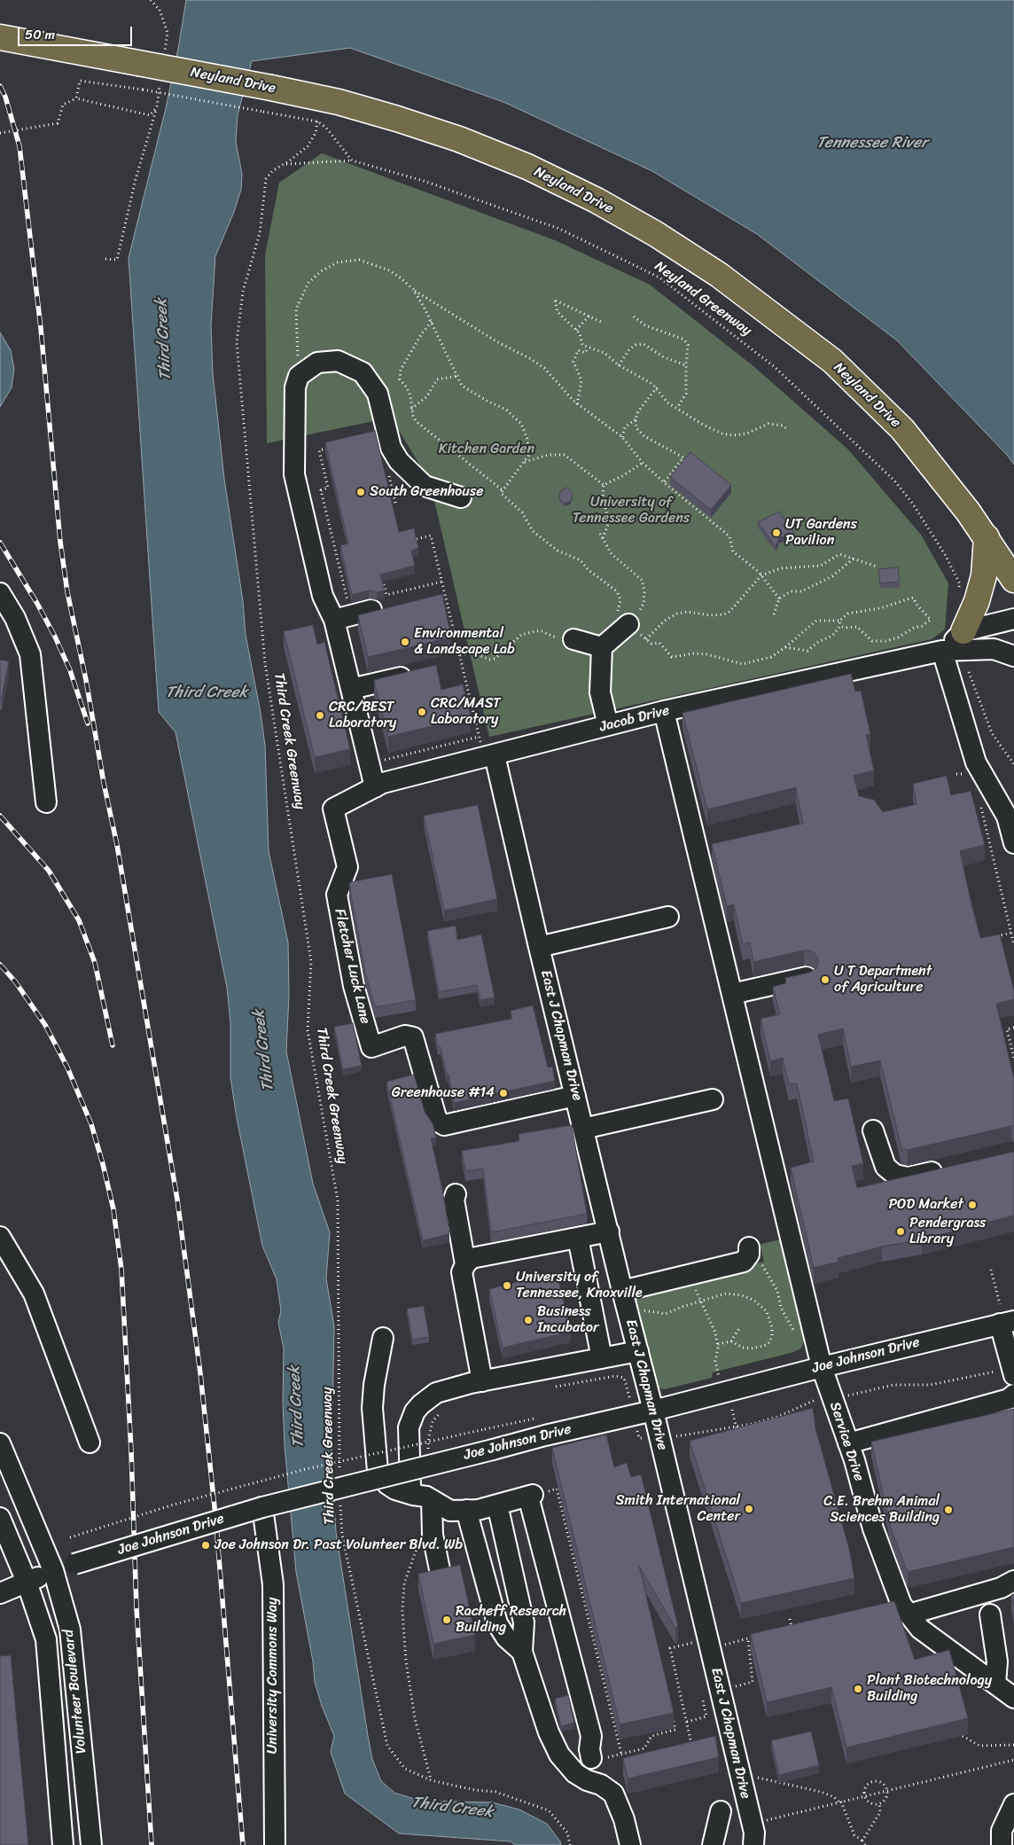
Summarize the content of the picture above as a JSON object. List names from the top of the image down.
{
  "streets": {
    "main road": ["Neyland Drive"],
    "street": [
      "Jacob Drive",
      "Fletcher Luck Lane",
      "East J Chapman Drive",
      "Joe Johnson Drive",
      "Service Drive",
      "University Commons Way",
      "Volunteer Boulevard"
    ],
    "path": ["Neyland Greenway", "Third Creek Greenway"]
  },
  "crossings": [
    ["Neyland Greenway", "Third Creek Greenway"],
    ["Jacob Drive", "Fletcher Luck Lane"],
    ["Jacob Drive", "East J Chapman Drive"],
    ["Jacob Drive", "Service Drive"],
    ["Fletcher Luck Lane", "East J Chapman Drive"],
    ["East J Chapman Drive", "Joe Johnson Drive"],
    ["Joe Johnson Drive", "Service Drive"],
    ["Joe Johnson Drive", "University Commons Way"],
    ["Joe Johnson Drive", "Volunteer Boulevard"]
  ],
  "water": ["Tennessee River", "Third Creek"],
  "parks": ["Kitchen Garden", "University of Tennessee Gardens"],
  "places": [
    "South Greenhouse",
    "UT Gardens Pavilion",
    "Environmental & Landscape Lab",
    "CRC/MAST Laboratory",
    "CRC/BEST Laboratory",
    "U T Department of Agriculture",
    "Greenhouse #14",
    "POD Market",
    "Pendergrass Library",
    "University of Tennessee, Knoxville",
    "Business Incubator",
    "Smith International Center",
    "C.E. Brehm Animal Sciences Building",
    "Joe Johnson Dr. Past Volunteer Blvd. Wb",
    "Racheff Research Building",
    "Plant Biotechnology Building"
  ],
  "scale_bar": "50 m"
}
